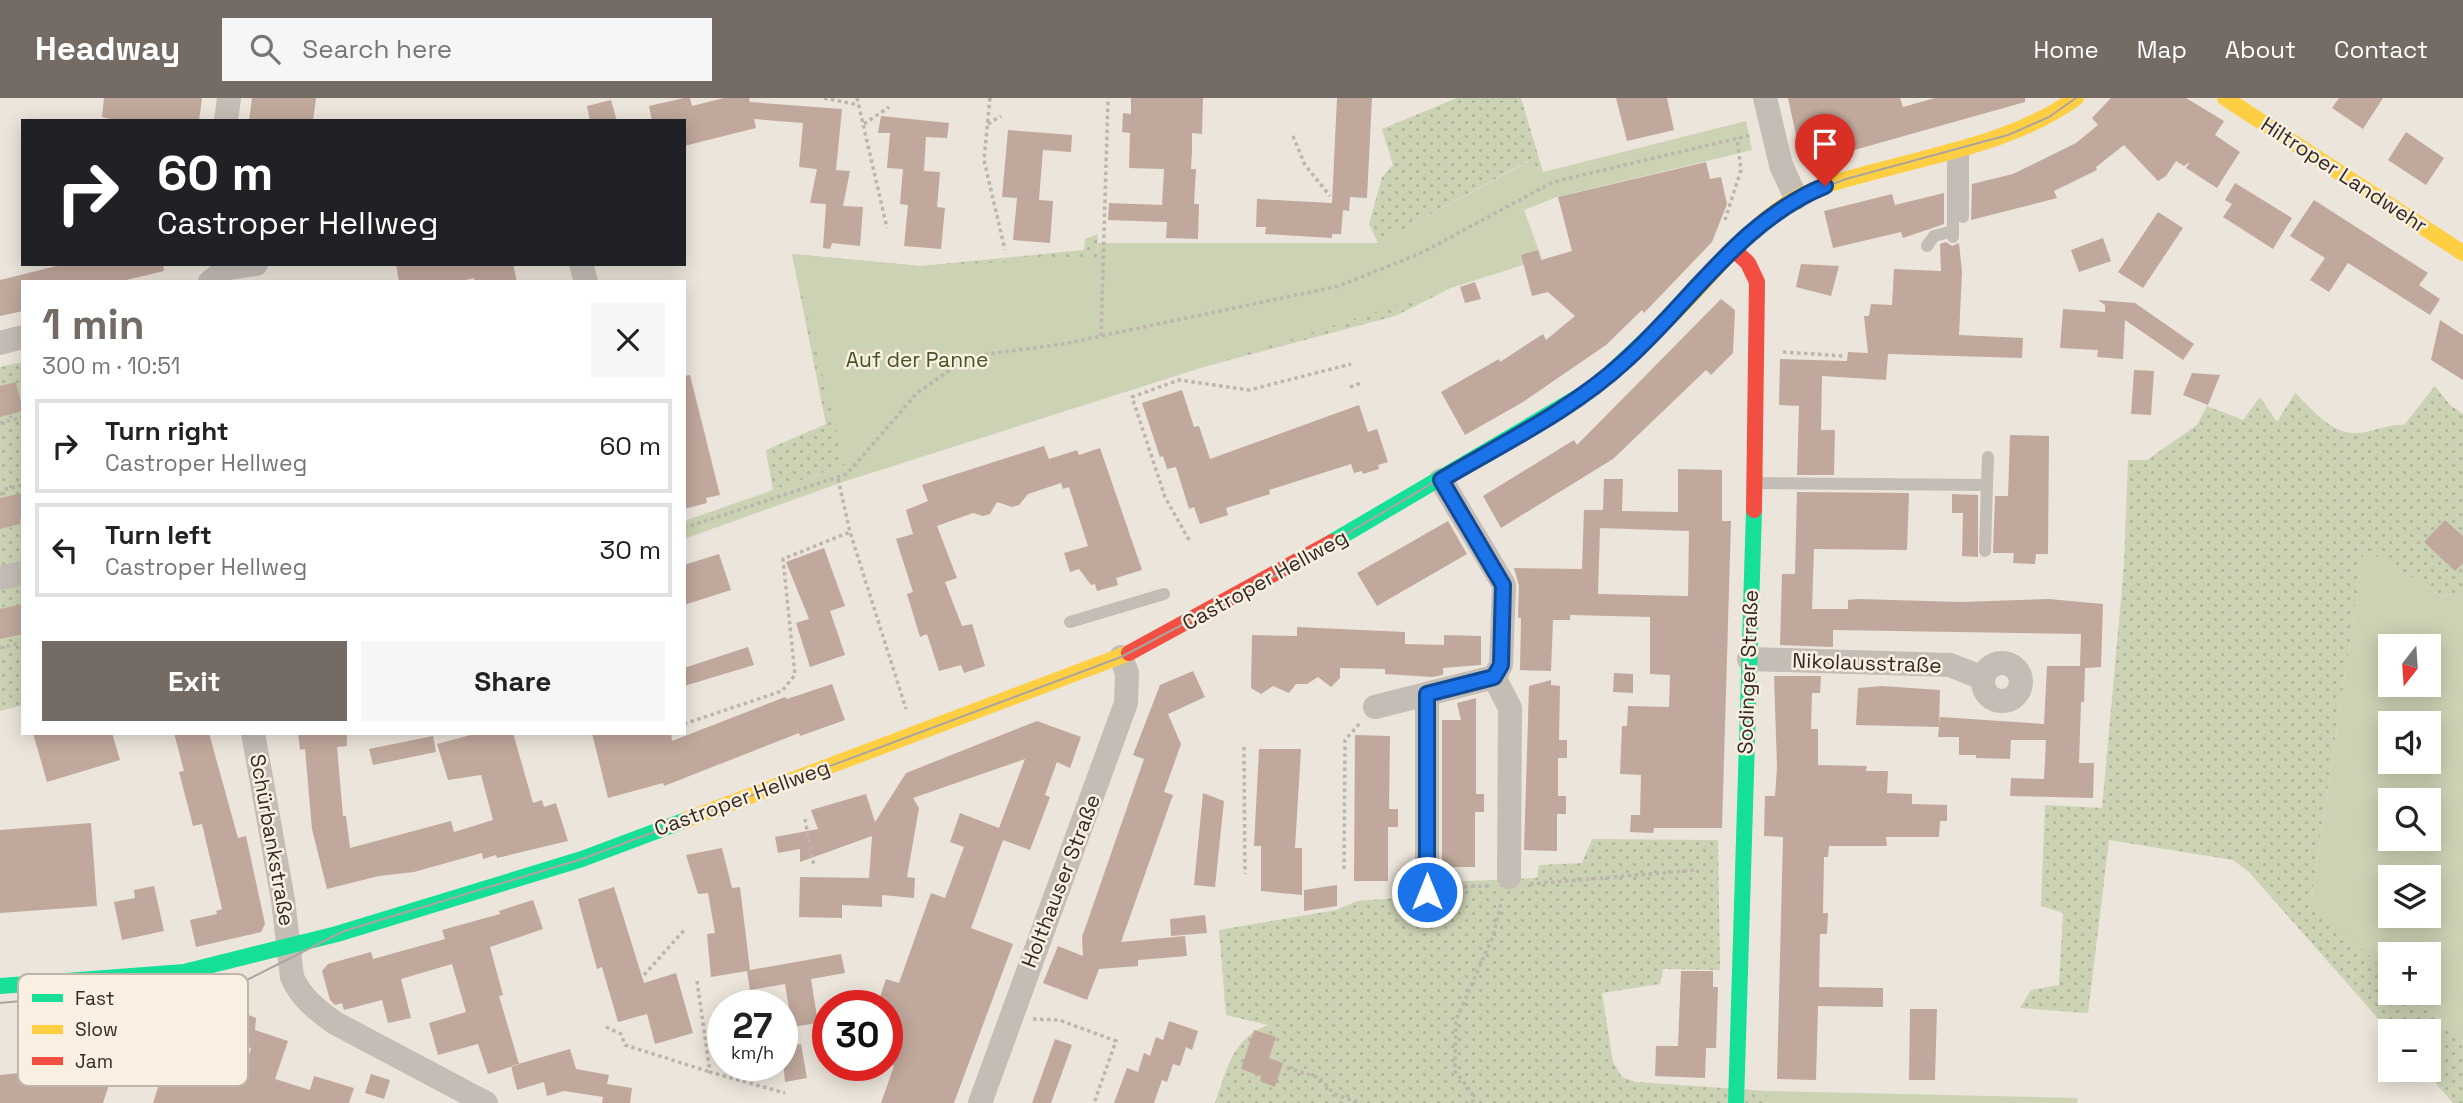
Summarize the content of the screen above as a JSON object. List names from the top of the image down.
{
  "streets": {
    "main road": ["Hiltroper Landwehr", "Castroper Hellweg", "Sodinger Straße"],
    "street": ["Nikolausstraße", "Schürbankstraße", "Holthauser Straße"]
  },
  "crossings": [
    ["Castroper Hellweg", "Sodinger Straße"],
    ["Castroper Hellweg", "Schürbankstraße"],
    ["Castroper Hellweg", "Holthauser Straße"],
    ["Nikolausstraße", "Sodinger Straße"]
  ],
  "parks": ["Auf der Panne"],
  "legend": ["Fast", "Slow", "Jam"],
  "north": "bottom",
  "page": {
    "header": "Headway",
    "search": "Search here",
    "nav": [
      "Home",
      "Map",
      "About",
      "Contact"
    ],
    "turn": ["60 m", "Castroper Hellweg"],
    "heading": ["1 min", "300 m · 10:51"],
    "list": [
      {
        "name": "Turn right",
        "note": "Castroper Hellweg",
        "value": "60 m"
      },
      {
        "name": "Turn left",
        "note": "Castroper Hellweg",
        "value": "30 m"
      }
    ],
    "buttons": ["Exit", "Share"],
    "map_buttons": ["+", "−"],
    "speed": "27 km/h",
    "limit": "30"
  }
}
